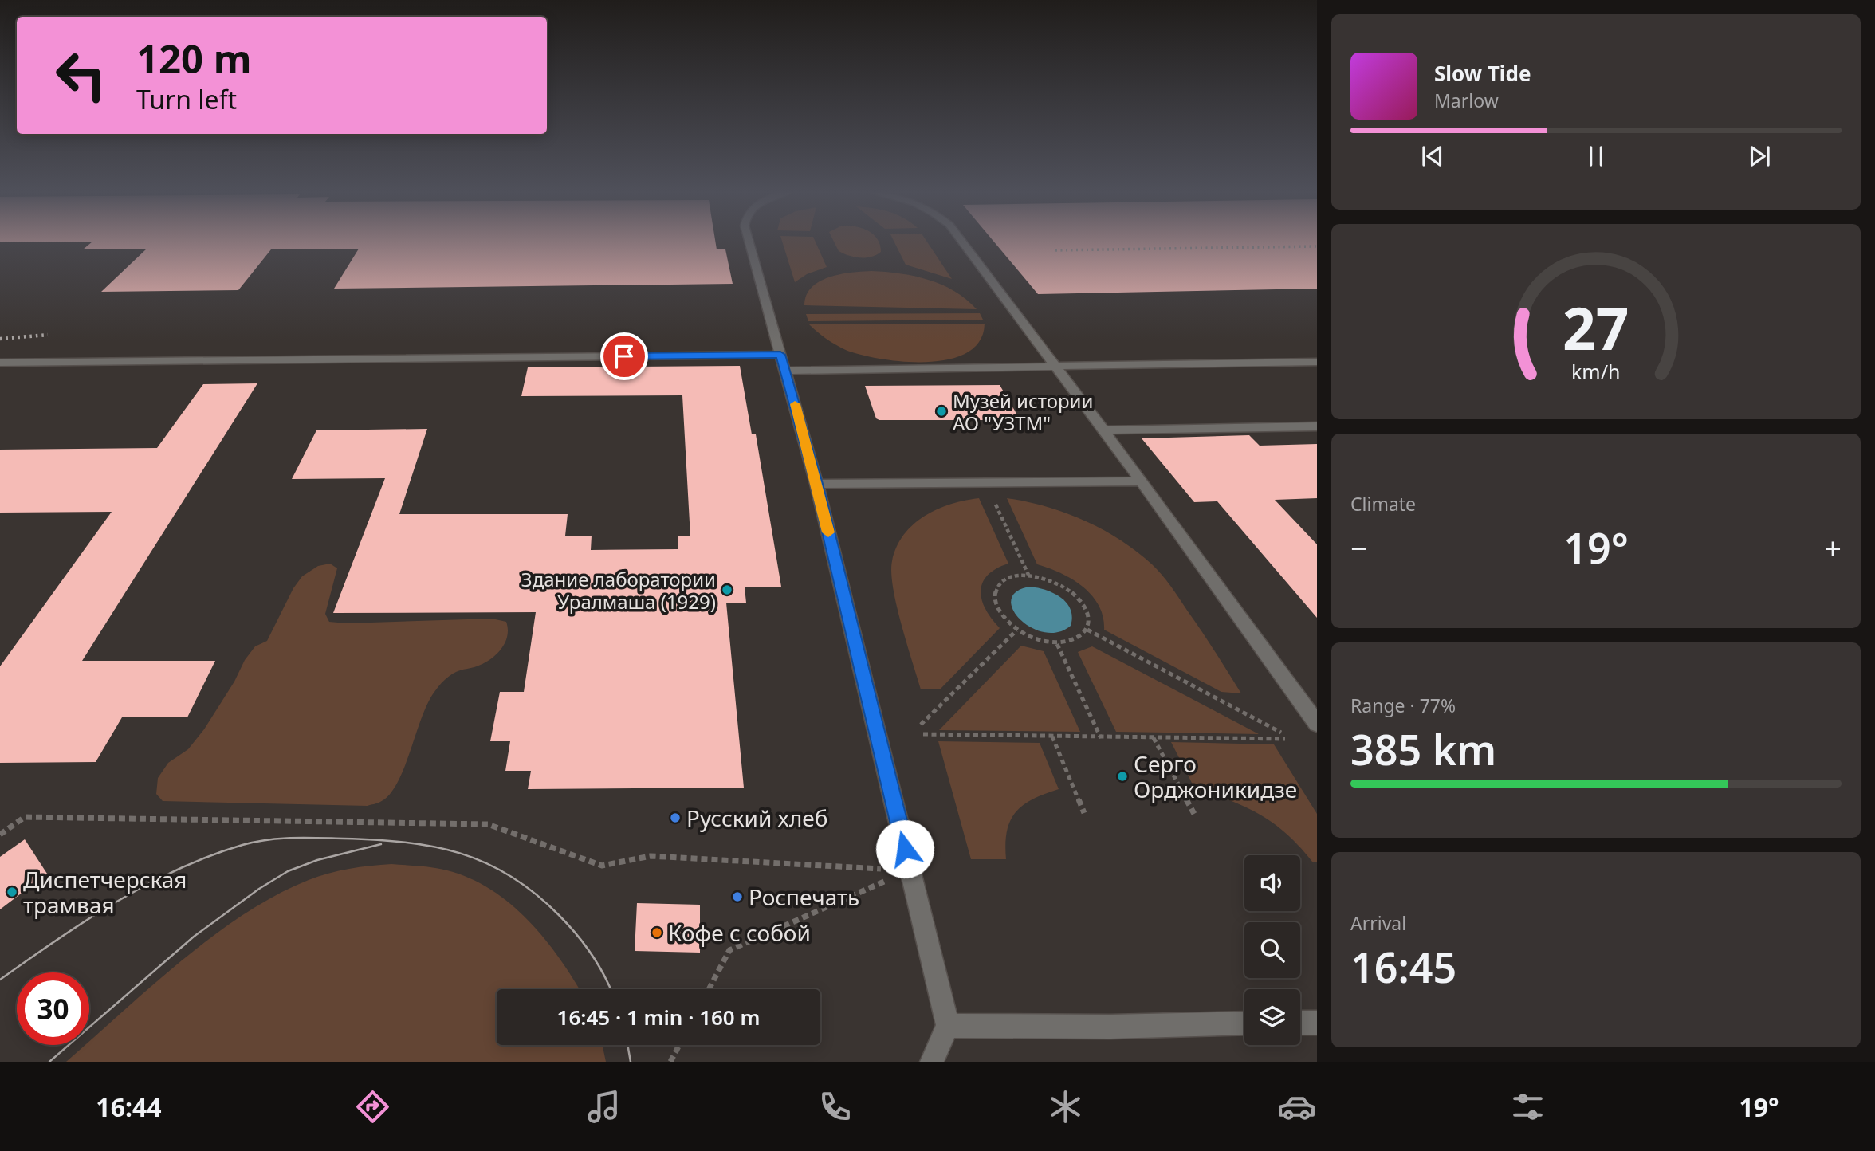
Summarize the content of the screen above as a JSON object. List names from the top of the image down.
{
  "places": [
    "Музей истории АО \"УЗТМ\"",
    "Здание лаборатории Уралмаша (1929)",
    "Серго Орджоникидзе",
    "Русский хлеб",
    "Диспетчерская трамвая",
    "Роспечать",
    "Кофе с собой"
  ],
  "page": {
    "turn": ["120 m", "Turn left"],
    "song": ["Slow Tide", "Marlow"],
    "tile": [
      "Climate",
      ["Range · 77%", "385 km"],
      ["Arrival", "16:45"]
    ],
    "heat": ["−", "19°", "+"],
    "limit": "30",
    "trip": "16:45 · 1 min · 160 m",
    "tabs": ["16:44", "19°"],
    "gauge": ["27", "km/h"]
  }
}
